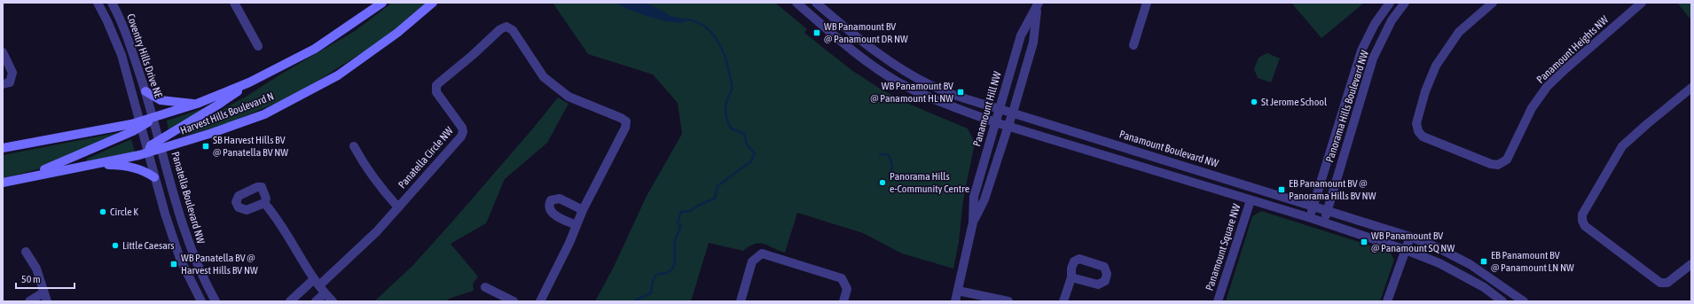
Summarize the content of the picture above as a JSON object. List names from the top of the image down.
{
  "streets": {
    "main road": ["Harvest Hills Boulevard N"],
    "street": [
      "Panamount Heights NW",
      "Coventry Hills Drive NE",
      "Panorama Hills Boulevard NW",
      "Panamount Hill NW",
      "Panamount Boulevard NW",
      "Panatella Circle NW",
      "Panatella Boulevard NW",
      "Panamount Square NW"
    ]
  },
  "crossings": [
    ["Coventry Hills Drive NE", "Harvest Hills Boulevard N"],
    ["Coventry Hills Drive NE", "Panatella Boulevard NW"],
    ["Panorama Hills Boulevard NW", "Panamount Boulevard NW"],
    ["Panamount Hill NW", "Panamount Boulevard NW"],
    ["Harvest Hills Boulevard N", "Panatella Boulevard NW"],
    ["Panamount Boulevard NW", "Panamount Square NW"]
  ],
  "places": {
    "transit": [
      "WB Panamount BV @ Panamount DR NW",
      "WB Panamount BV @ Panamount HL NW",
      "SB Harvest Hills BV @ Panatella BV NW",
      "EB Panamount BV @ Panorama Hills BV NW",
      "WB Panamount BV @ Panamount SQ NW",
      "EB Panamount BV @ Panamount LN NW",
      "WB Panatella BV @ Harvest Hills BV NW"
    ],
    "other": [
      "St Jerome School",
      "Panorama Hills e-Community Centre",
      "Circle K",
      "Little Caesars"
    ]
  },
  "scale_bar": "50 m"
}
